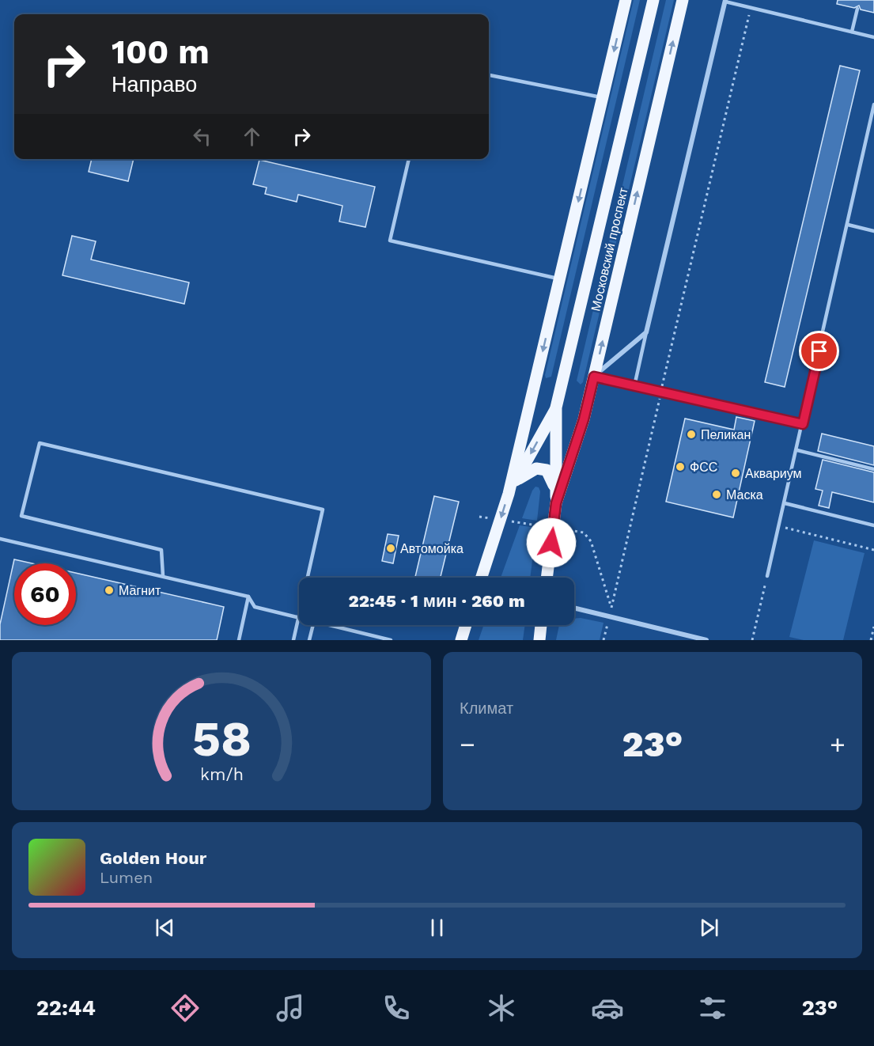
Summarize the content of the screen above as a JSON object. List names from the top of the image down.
{
  "streets": {
    "main road": ["Московский проспект"]
  },
  "places": [
    "Пеликан",
    "ФСС",
    "Аквариум",
    "Маска",
    "Автомойка",
    "Магнит"
  ],
  "page": {
    "turn": ["100 m", "Направо"],
    "limit": "60",
    "trip": "22:45 · 1 мин · 260 m",
    "tile": "Климат",
    "heat": ["−", "23°", "+"],
    "song": ["Golden Hour", "Lumen"],
    "tabs": ["22:44", "23°"],
    "gauge": ["58", "km/h"]
  }
}
